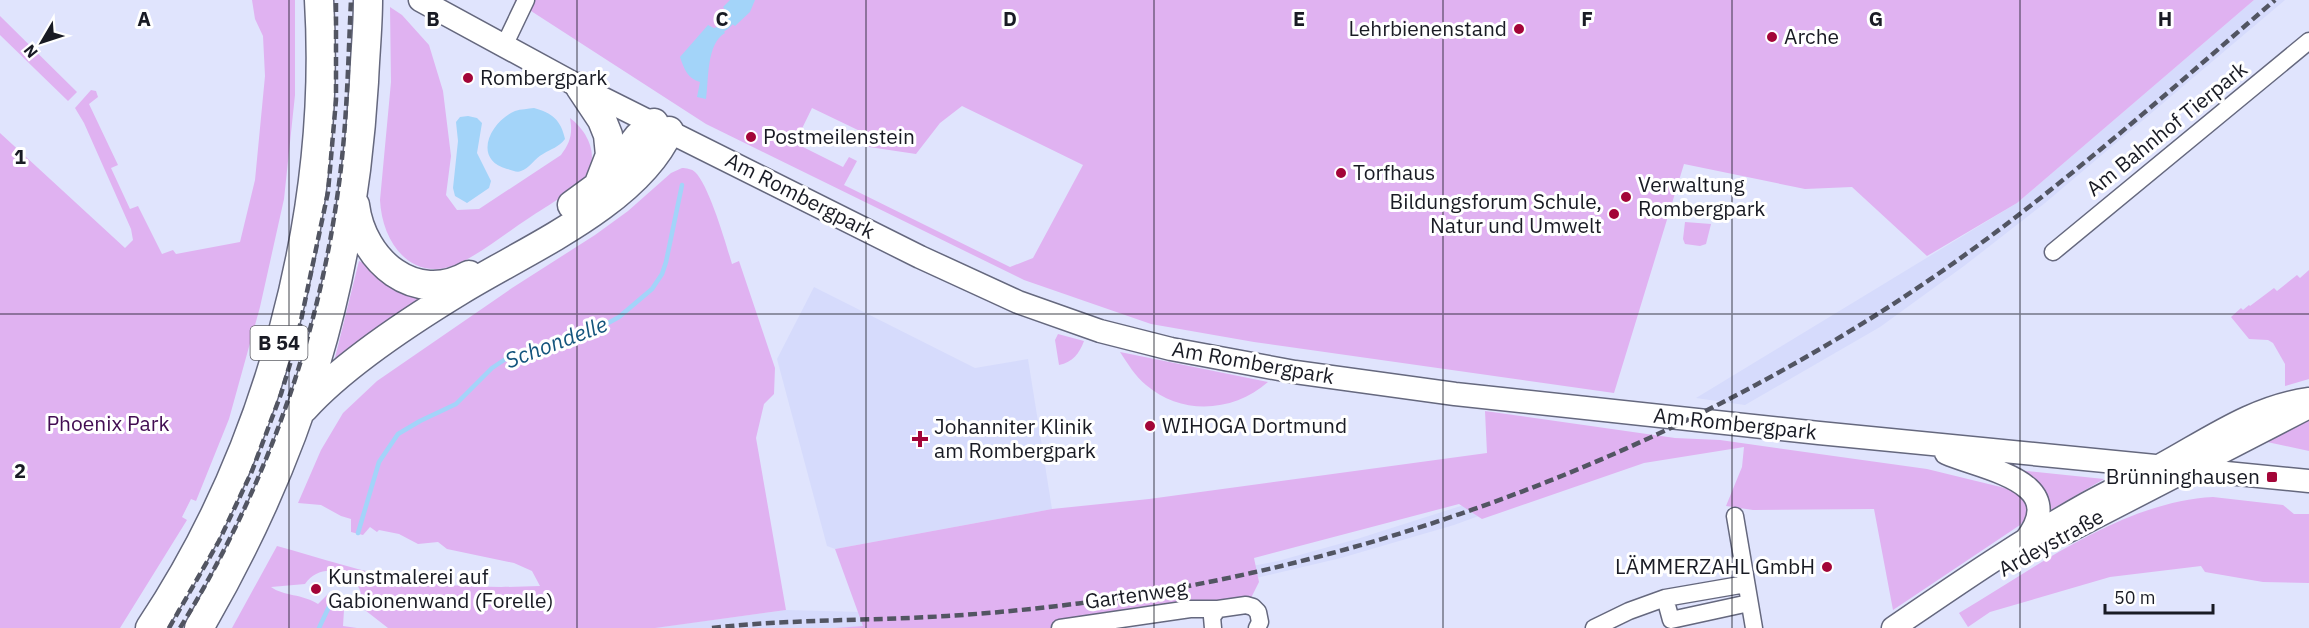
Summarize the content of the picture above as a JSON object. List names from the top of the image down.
{
  "streets": {
    "highway": ["B 54"],
    "main road": ["Am Rombergpark", "Ardeystraße"],
    "street": ["Am Bahnhof Tierpark", "Gartenweg"]
  },
  "crossings": [
    ["Am Rombergpark", "Ardeystraße"]
  ],
  "water": ["Schondelle"],
  "parks": ["Phoenix Park"],
  "places": {
    "other": [
      "Lehrbienenstand",
      "Arche",
      "Rombergpark",
      "Postmeilenstein",
      "Torfhaus",
      "Verwaltung Rombergpark",
      "Bildungsforum Schule, Natur und Umwelt",
      "WIHOGA Dortmund",
      "LÄMMERZAHL GmbH",
      "Kunstmalerei auf Gabionenwand (Forelle)"
    ],
    "health": ["Johanniter Klinik am Rombergpark"],
    "transit": ["Brünninghausen"]
  },
  "scale_bar": "50 m",
  "north": "bottom left",
  "grid": {
    "columns": [
      "A",
      "B",
      "C",
      "D",
      "E",
      "F",
      "G",
      "H"
    ],
    "rows": ["1", "2"]
  }
}
